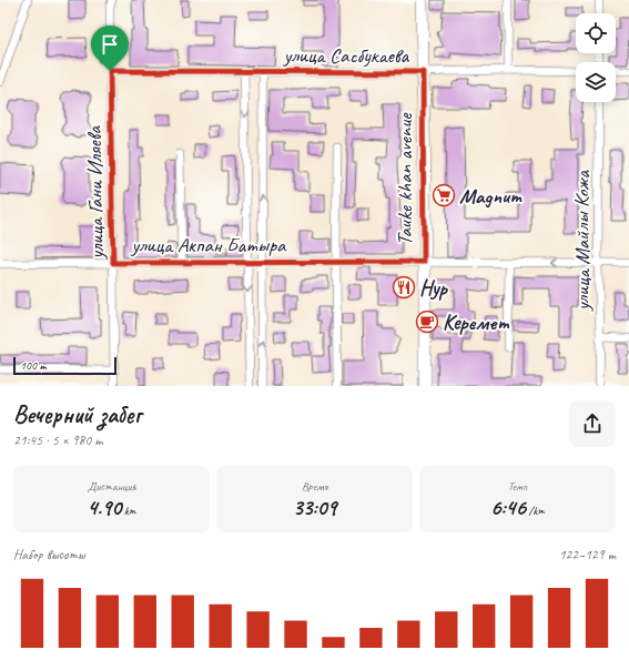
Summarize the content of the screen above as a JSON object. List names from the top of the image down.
{
  "streets": {
    "main road": ["Tauke khan avenue"],
    "street": [
      "улица Сасбукаева",
      "улица Гани Иляева",
      "улица Майлы Кожа",
      "улица Акпан Батыра"
    ]
  },
  "crossings": [
    ["улица Сасбукаева", "Tauke khan avenue"],
    ["улица Сасбукаева", "улица Гани Иляева"],
    ["Tauke khan avenue", "улица Акпан Батыра"],
    ["улица Гани Иляева", "улица Акпан Батыра"],
    ["улица Майлы Кожа", "улица Акпан Батыра"]
  ],
  "places": {
    "supermarket": ["Magnum"],
    "restaurant": ["Нур"],
    "cafe": ["Керемет"]
  },
  "scale_bar": "100 m",
  "page": {
    "scale": "100 m",
    "heading": ["Вечерний забег", "21:45 · 5 × 980 m"],
    "stats": [
      ["Дистанция", "4.90 km"],
      ["Время", "33:09"],
      ["Темп", "6:46 /km"]
    ],
    "chart": ["Набор высоты", "122–129 m"]
  }
}
